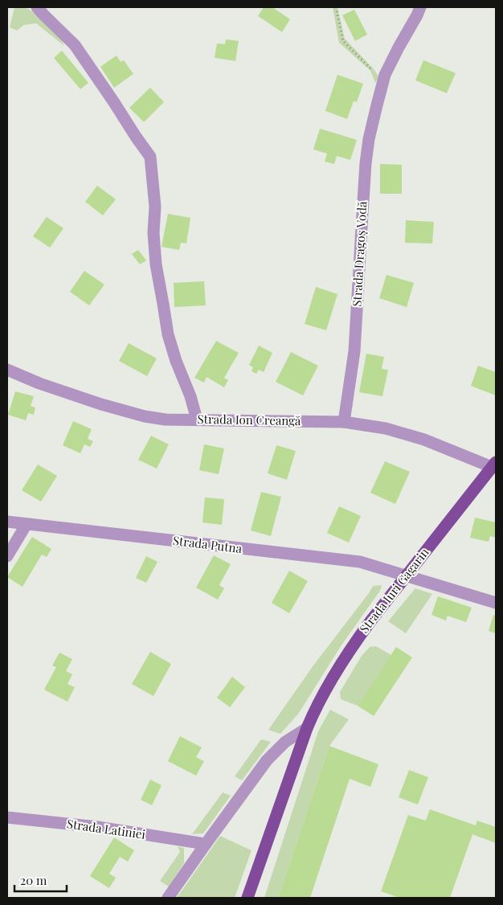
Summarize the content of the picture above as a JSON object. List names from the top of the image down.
{
  "streets": {
    "main road": ["Strada Iuri Gagarin"],
    "street": [
      "Strada Dragoș Vodă",
      "Strada Ion Creangă",
      "Strada Putna",
      "Strada Latiniei"
    ]
  },
  "crossings": [
    ["Strada Dragoș Vodă", "Strada Ion Creangă"],
    ["Strada Ion Creangă", "Strada Iuri Gagarin"],
    ["Strada Putna", "Strada Iuri Gagarin"]
  ],
  "scale_bar": "20 m"
}
